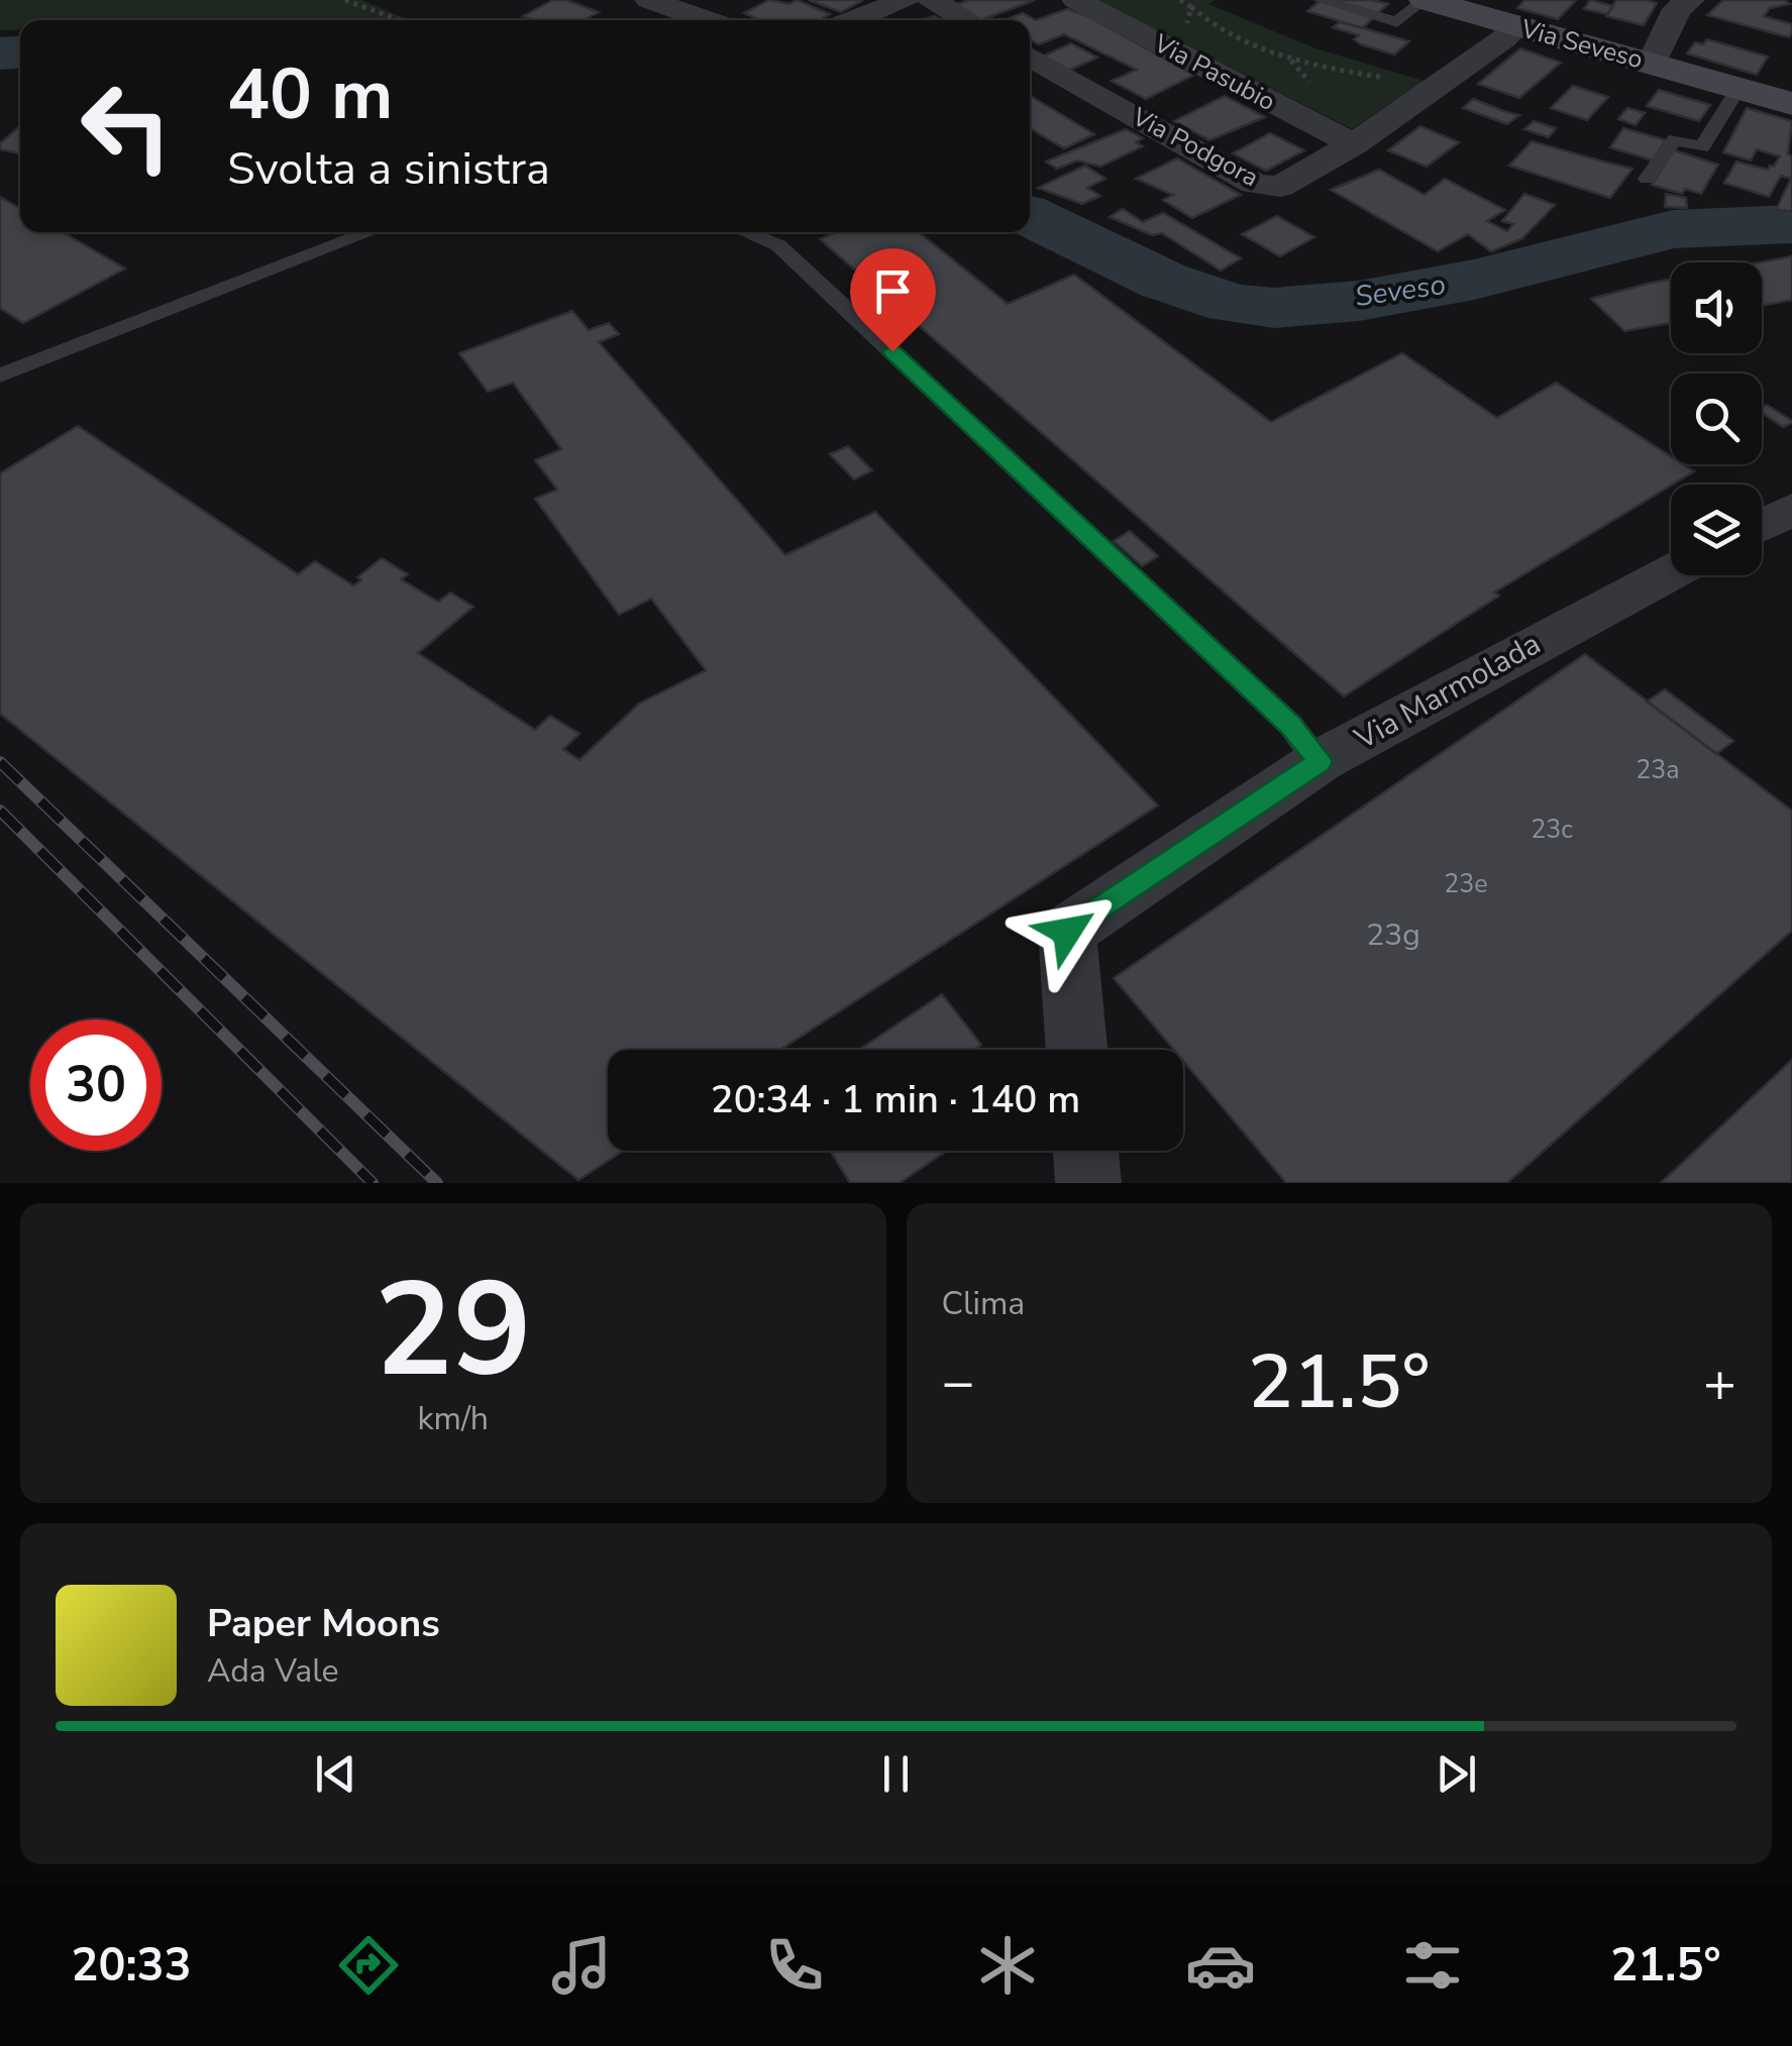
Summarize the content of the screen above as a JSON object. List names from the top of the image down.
{
  "streets": {
    "street": [
      "Via Seveso",
      "Via Pasubio",
      "Via Podgora",
      "Via Marmolada"
    ]
  },
  "crossings": [
    ["Via Seveso", "Via Podgora"],
    ["Via Pasubio", "Via Podgora"]
  ],
  "water": ["Seveso"],
  "house_numbers": [
    "23a",
    "23c",
    "23e",
    "23g"
  ],
  "page": {
    "turn": ["40 m", "Svolta a sinistra"],
    "limit": "30",
    "trip": "20:34 · 1 min · 140 m",
    "tile": [
      ["29", "km/h"],
      "Clima"
    ],
    "heat": ["−", "21.5°", "+"],
    "song": ["Paper Moons", "Ada Vale"],
    "tabs": ["20:33", "21.5°"]
  }
}
